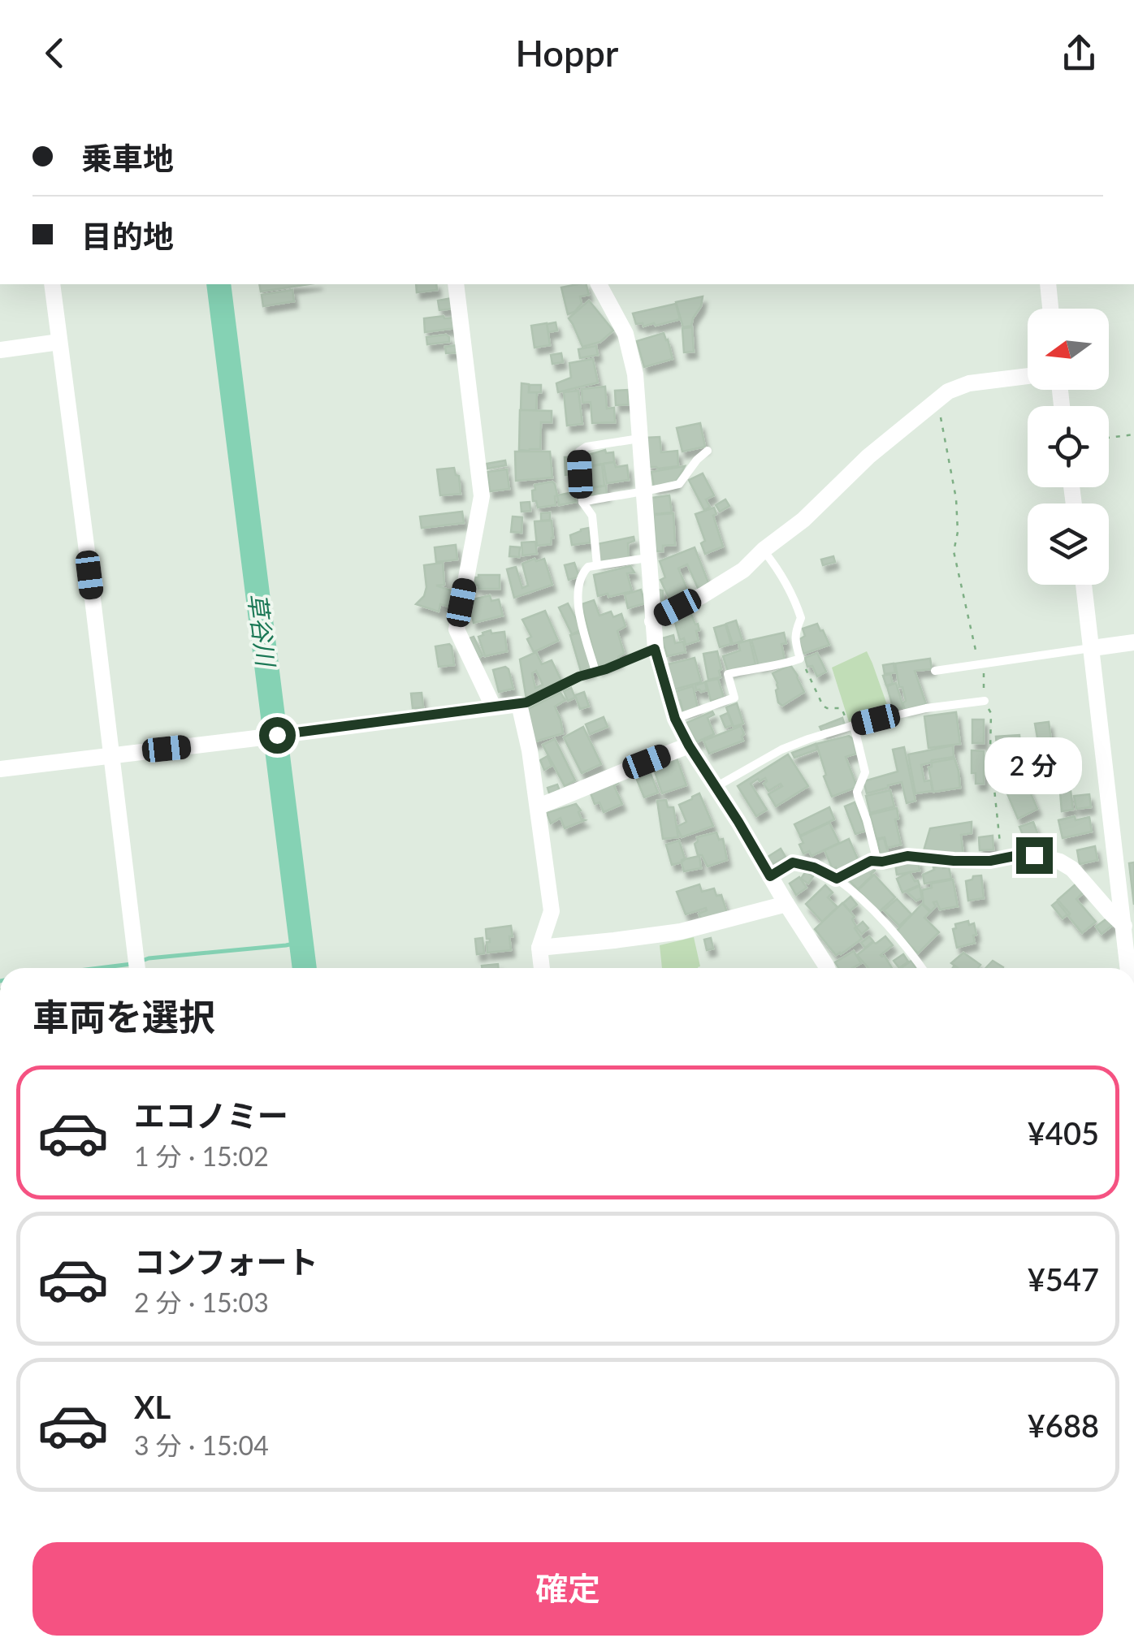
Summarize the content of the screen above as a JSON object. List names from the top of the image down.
{
  "water": ["草谷川"],
  "north": "left",
  "page": {
    "header": "Hoppr",
    "banner": ["乗車地", "目的地"],
    "bubble": "2 分",
    "heading": "車両を選択",
    "list": [
      {
        "name": "エコノミー",
        "note": "1 分 · 15:02",
        "value": "¥405"
      },
      {
        "name": "コンフォート",
        "note": "2 分 · 15:03",
        "value": "¥547"
      },
      {
        "name": "XL",
        "note": "3 分 · 15:04",
        "value": "¥688"
      }
    ],
    "buttons": "確定"
  }
}
